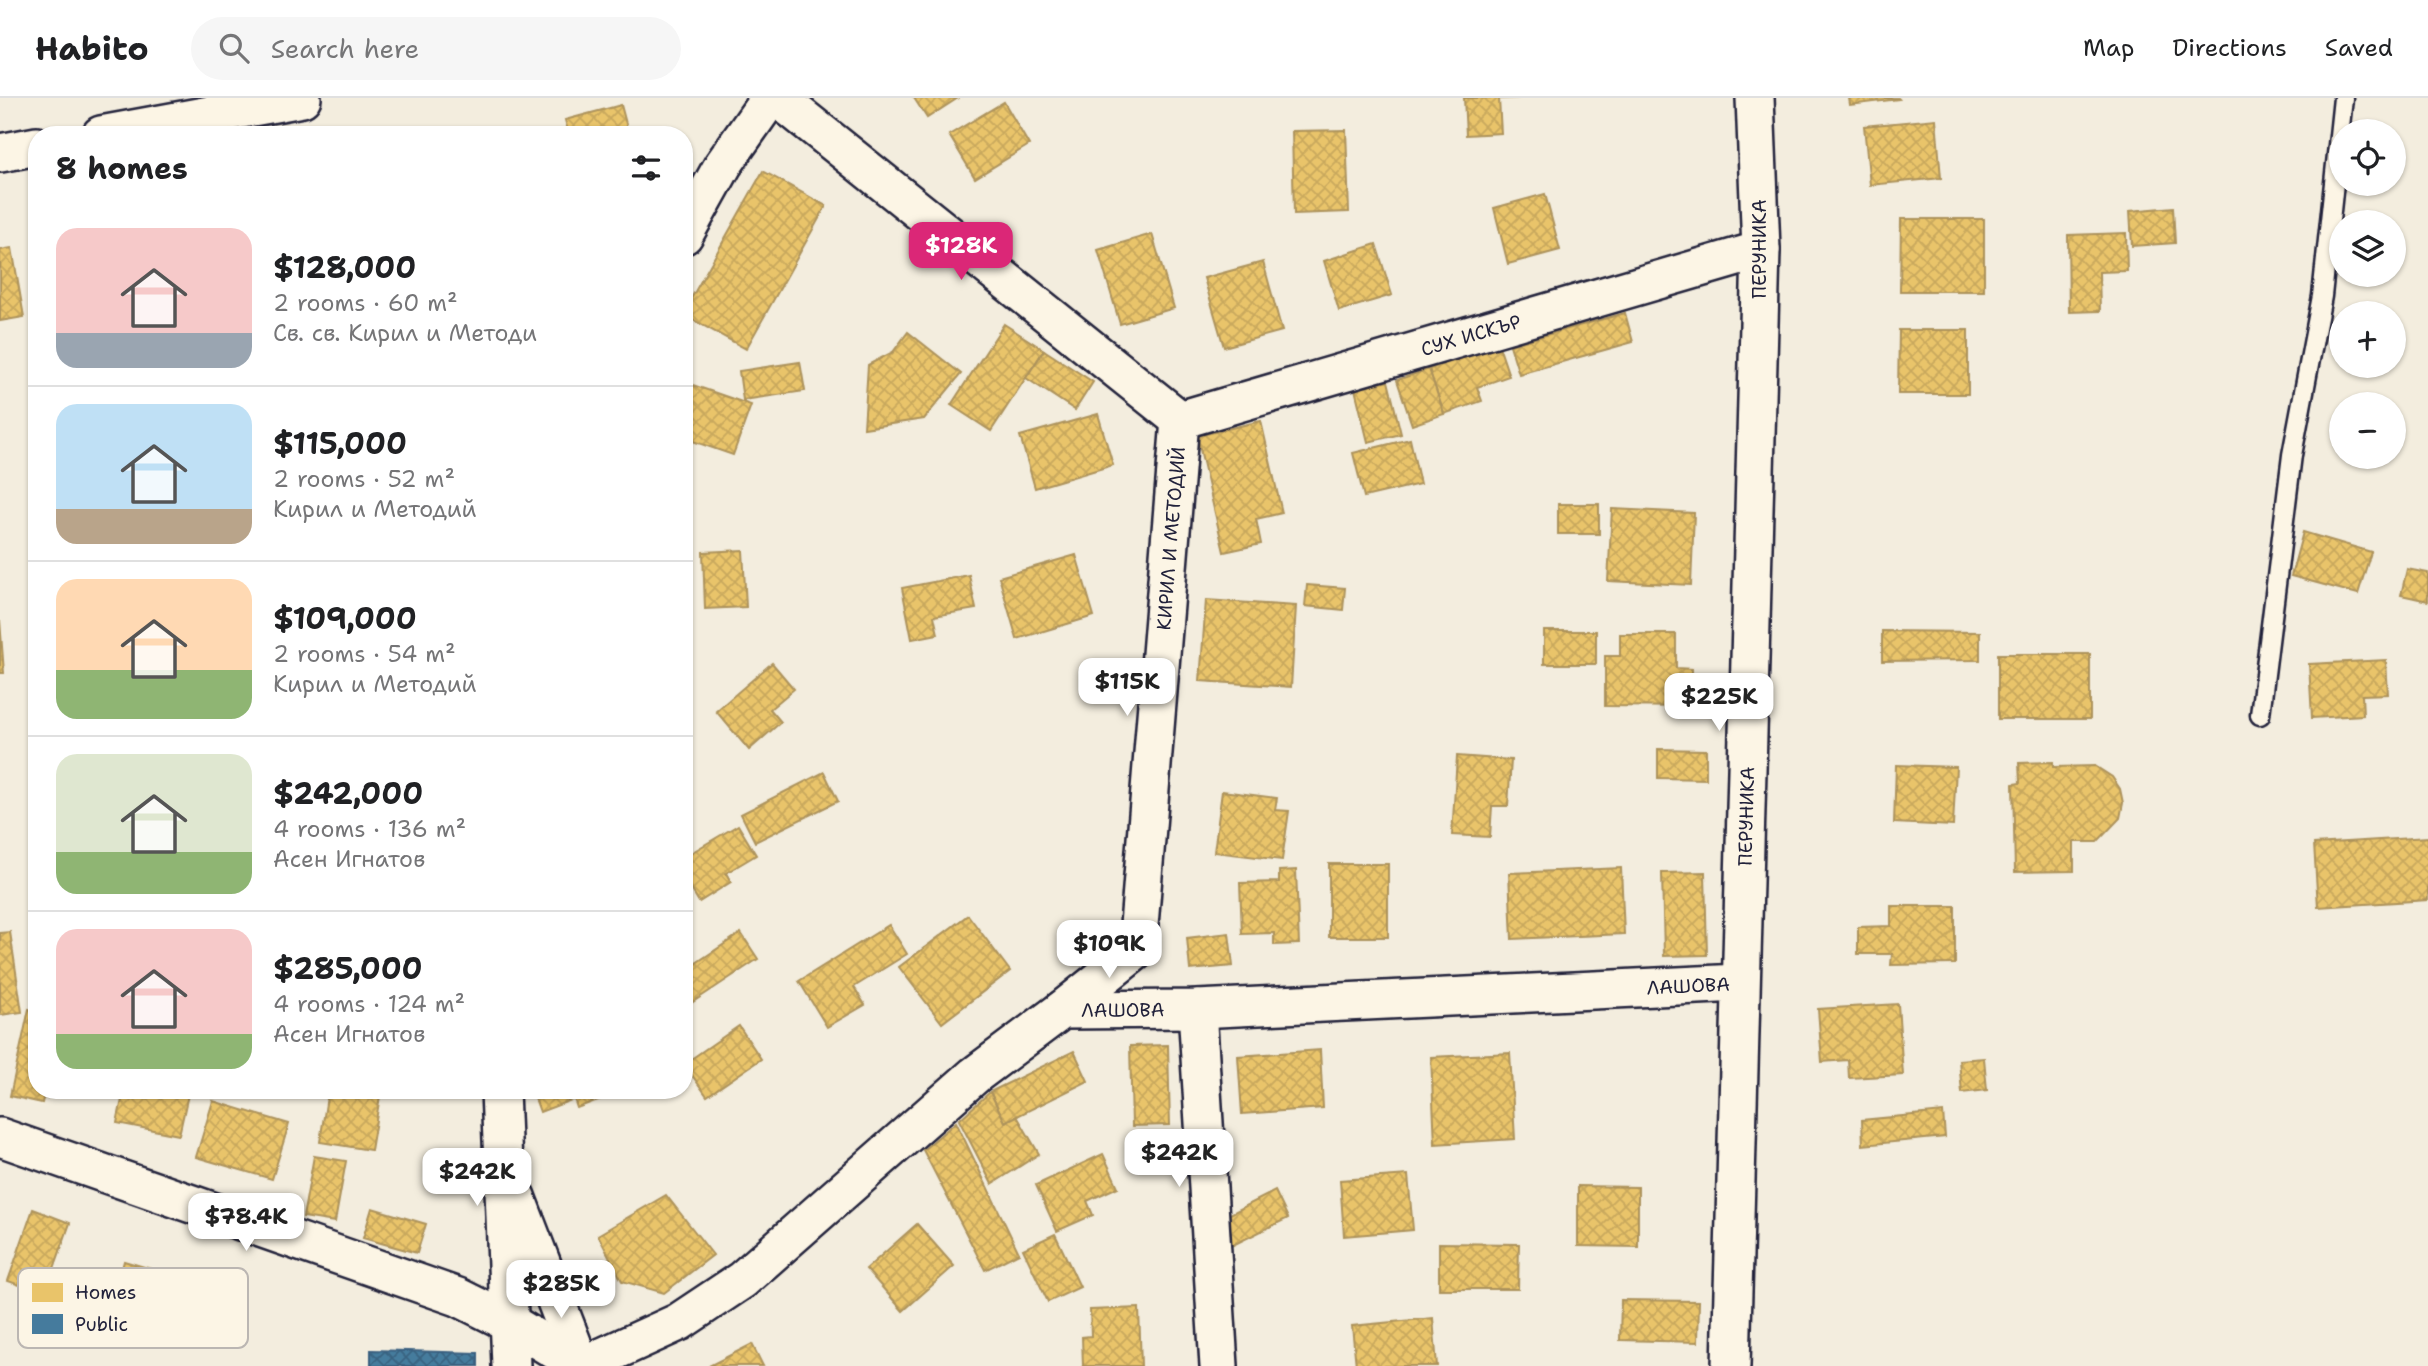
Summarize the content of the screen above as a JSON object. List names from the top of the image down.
{
  "streets": {
    "street": [
      "ПЕРУНИКА",
      "СУХ ИСКЪР",
      "КИРИЛ И МЕТОДИЙ",
      "ЛАШОВА"
    ]
  },
  "crossings": [
    ["ПЕРУНИКА", "СУХ ИСКЪР"],
    ["ПЕРУНИКА", "ЛАШОВА"],
    ["СУХ ИСКЪР", "КИРИЛ И МЕТОДИЙ"],
    ["КИРИЛ И МЕТОДИЙ", "ЛАШОВА"]
  ],
  "legend": ["Homes", "Public"],
  "page": {
    "header": "Habito",
    "search": "Search here",
    "nav": ["Map", "Directions", "Saved"],
    "map_buttons": ["+", "−"],
    "heading": "8 homes",
    "list": [
      {
        "name": "$128,000",
        "note": "2 rooms · 60 m² · Св. св. Кирил и Методи"
      },
      {
        "name": "$115,000",
        "note": "2 rooms · 52 m² · Кирил и Методий"
      },
      {
        "name": "$109,000",
        "note": "2 rooms · 54 m² · Кирил и Методий"
      },
      {
        "name": "$242,000",
        "note": "4 rooms · 136 m² · Асен Игнатов"
      },
      {
        "name": "$285,000",
        "note": "4 rooms · 124 m² · Асен Игнатов"
      }
    ],
    "price": [
      "$128K",
      "$115K",
      "$225K",
      "$109K",
      "$242K",
      "$242K",
      "$78.4K",
      "$285K"
    ]
  }
}
